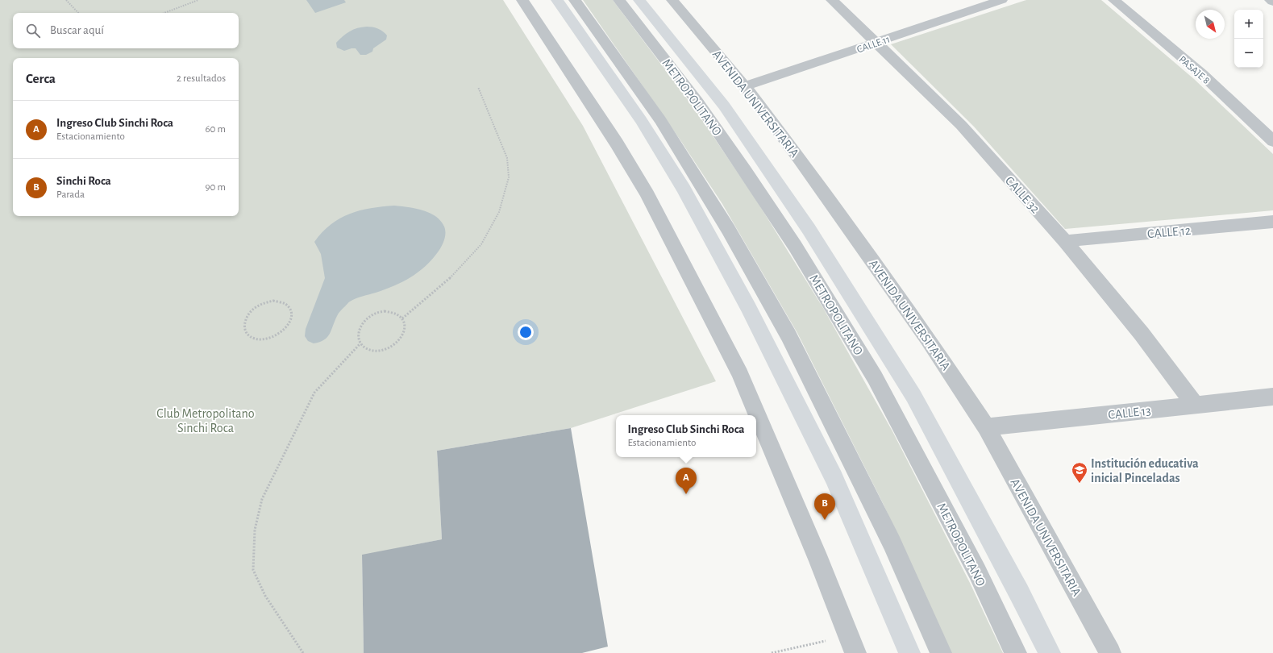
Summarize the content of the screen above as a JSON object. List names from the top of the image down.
{
  "streets": {
    "street": [
      "CALLE 11",
      "PASAJE 8",
      "METROPOLITANO",
      "AVENIDA UNIVERSITARIA",
      "CALLE 32",
      "CALLE 12",
      "CALLE 13"
    ]
  },
  "crossings": [
    ["CALLE 11", "AVENIDA UNIVERSITARIA"],
    ["CALLE 11", "CALLE 32"],
    ["AVENIDA UNIVERSITARIA", "CALLE 13"],
    ["CALLE 32", "CALLE 12"],
    ["CALLE 32", "CALLE 13"]
  ],
  "parks": ["Club Metropolitano Sinchi Roca"],
  "places": {
    "school or university": ["Institución educativa inicial Pinceladas"]
  },
  "north": "bottom right",
  "page": {
    "map_buttons": ["+", "−"],
    "search": "Buscar aquí",
    "heading": ["Cerca", "2 resultados"],
    "list": [
      {
        "mark": "A",
        "name": "Ingreso Club Sinchi Roca",
        "note": "Estacionamiento",
        "value": "60 m"
      },
      {
        "mark": "B",
        "name": "Sinchi Roca",
        "note": "Parada",
        "value": "90 m"
      }
    ],
    "popup": ["Ingreso Club Sinchi Roca", "Estacionamiento"],
    "pins": ["A", "B"]
  }
}
